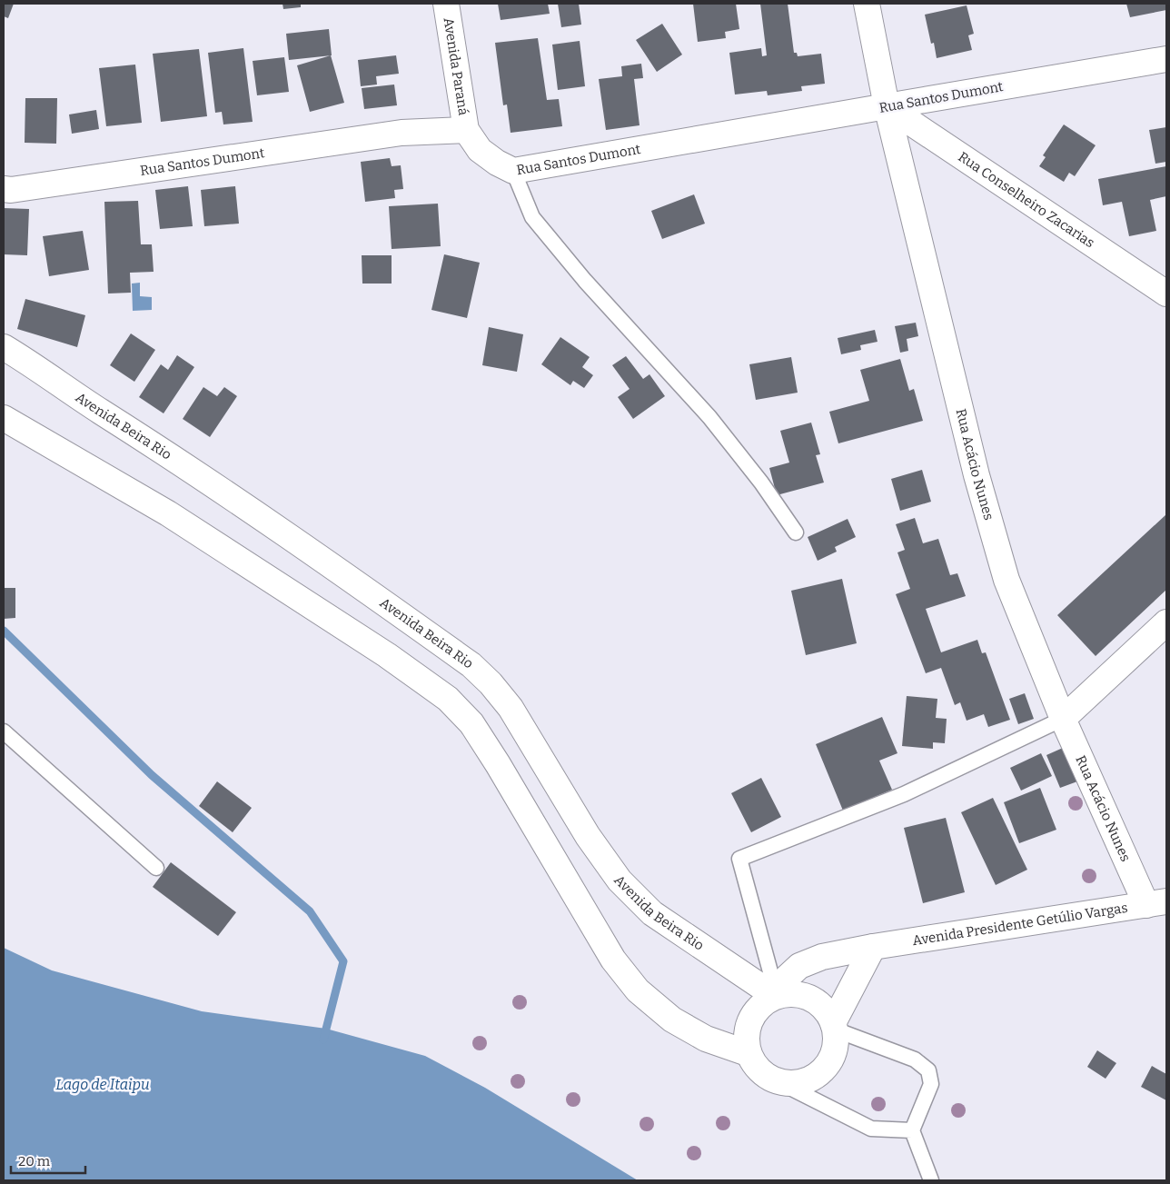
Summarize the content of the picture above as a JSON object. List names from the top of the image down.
{
  "streets": {
    "street": [
      "Avenida Paraná",
      "Rua Santos Dumont",
      "Rua Conselheiro Zacarias",
      "Avenida Beira Rio",
      "Rua Acácio Nunes",
      "Avenida Presidente Getúlio Vargas"
    ]
  },
  "crossings": [
    ["Avenida Paraná", "Rua Santos Dumont"],
    ["Rua Santos Dumont", "Rua Conselheiro Zacarias"],
    ["Rua Santos Dumont", "Rua Acácio Nunes"],
    ["Rua Conselheiro Zacarias", "Rua Acácio Nunes"],
    ["Avenida Beira Rio", "Avenida Presidente Getúlio Vargas"],
    ["Rua Acácio Nunes", "Avenida Presidente Getúlio Vargas"]
  ],
  "water": ["Lago de Itaipu"],
  "scale_bar": "20 m"
}
